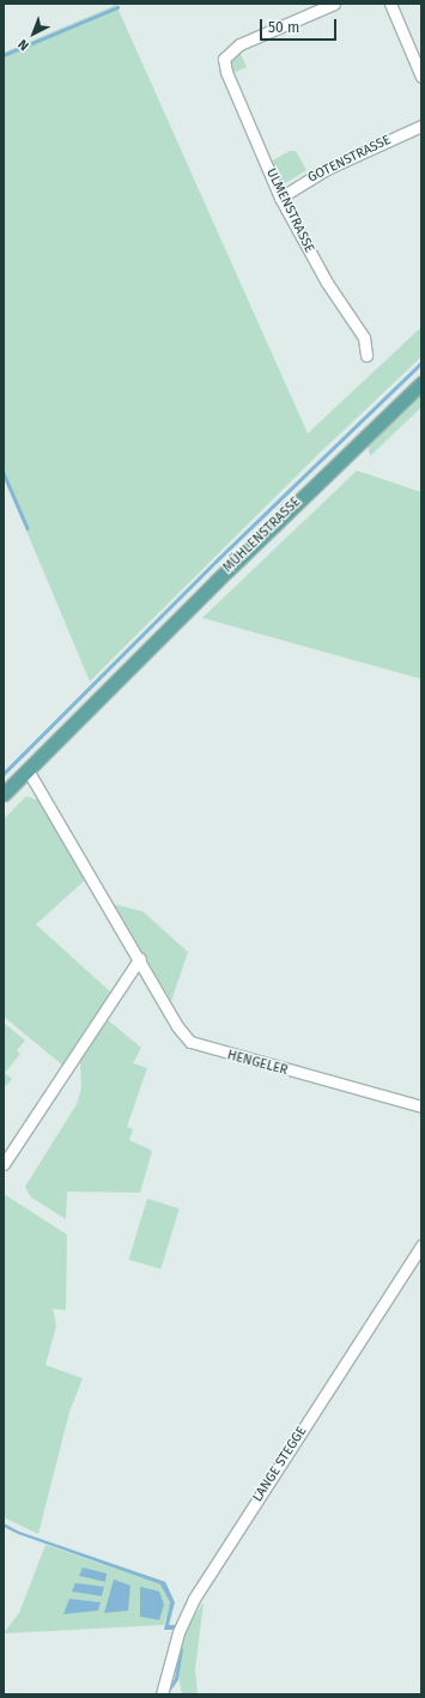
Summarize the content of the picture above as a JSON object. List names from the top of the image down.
{
  "streets": {
    "main road": ["MÜHLENSTRASSE"],
    "street": [
      "GOTENSTRASSE",
      "ULMENSTRASSE",
      "HENGELER",
      "LANGE STEGGE"
    ]
  },
  "crossings": [
    ["GOTENSTRASSE", "ULMENSTRASSE"],
    ["MÜHLENSTRASSE", "HENGELER"]
  ],
  "scale_bar": "50 m",
  "north": "bottom left"
}
